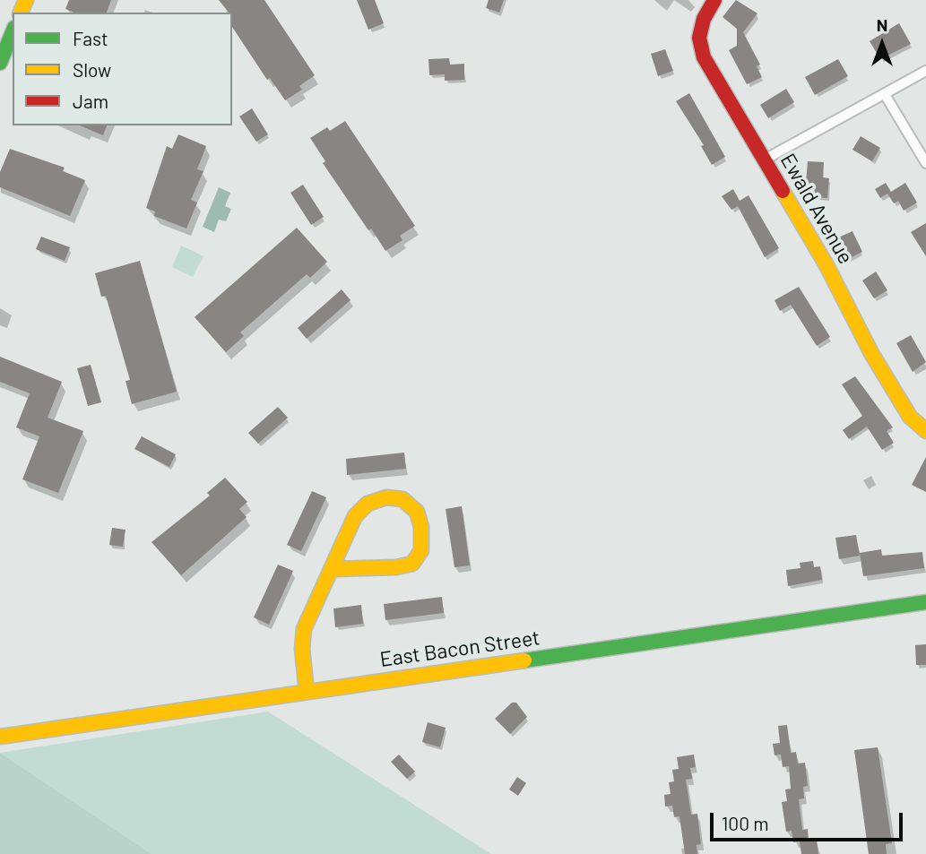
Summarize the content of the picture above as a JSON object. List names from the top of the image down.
{
  "streets": {
    "main road": ["Ewald Avenue", "East Bacon Street"]
  },
  "legend": ["Fast", "Slow", "Jam"],
  "scale_bar": "100 m",
  "north": "top"
}
